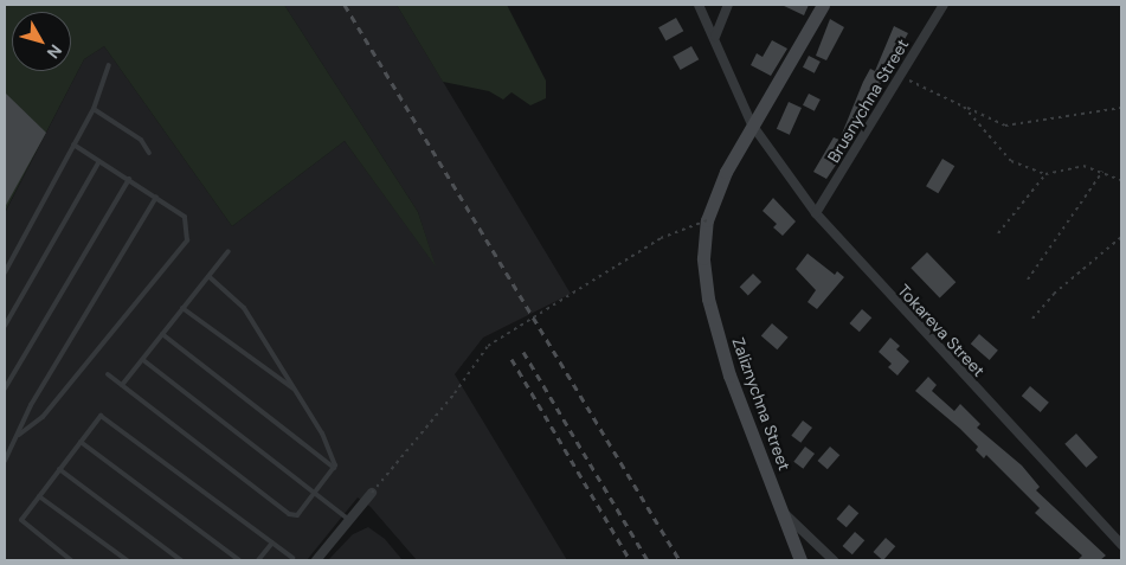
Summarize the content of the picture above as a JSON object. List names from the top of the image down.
{
  "streets": {
    "main road": ["Zaliznychna Street"],
    "street": ["Brusnychna Street", "Tokareva Street"]
  },
  "crossings": [
    ["Brusnychna Street", "Tokareva Street"],
    ["Tokareva Street", "Zaliznychna Street"]
  ],
  "north": "bottom right"
}
